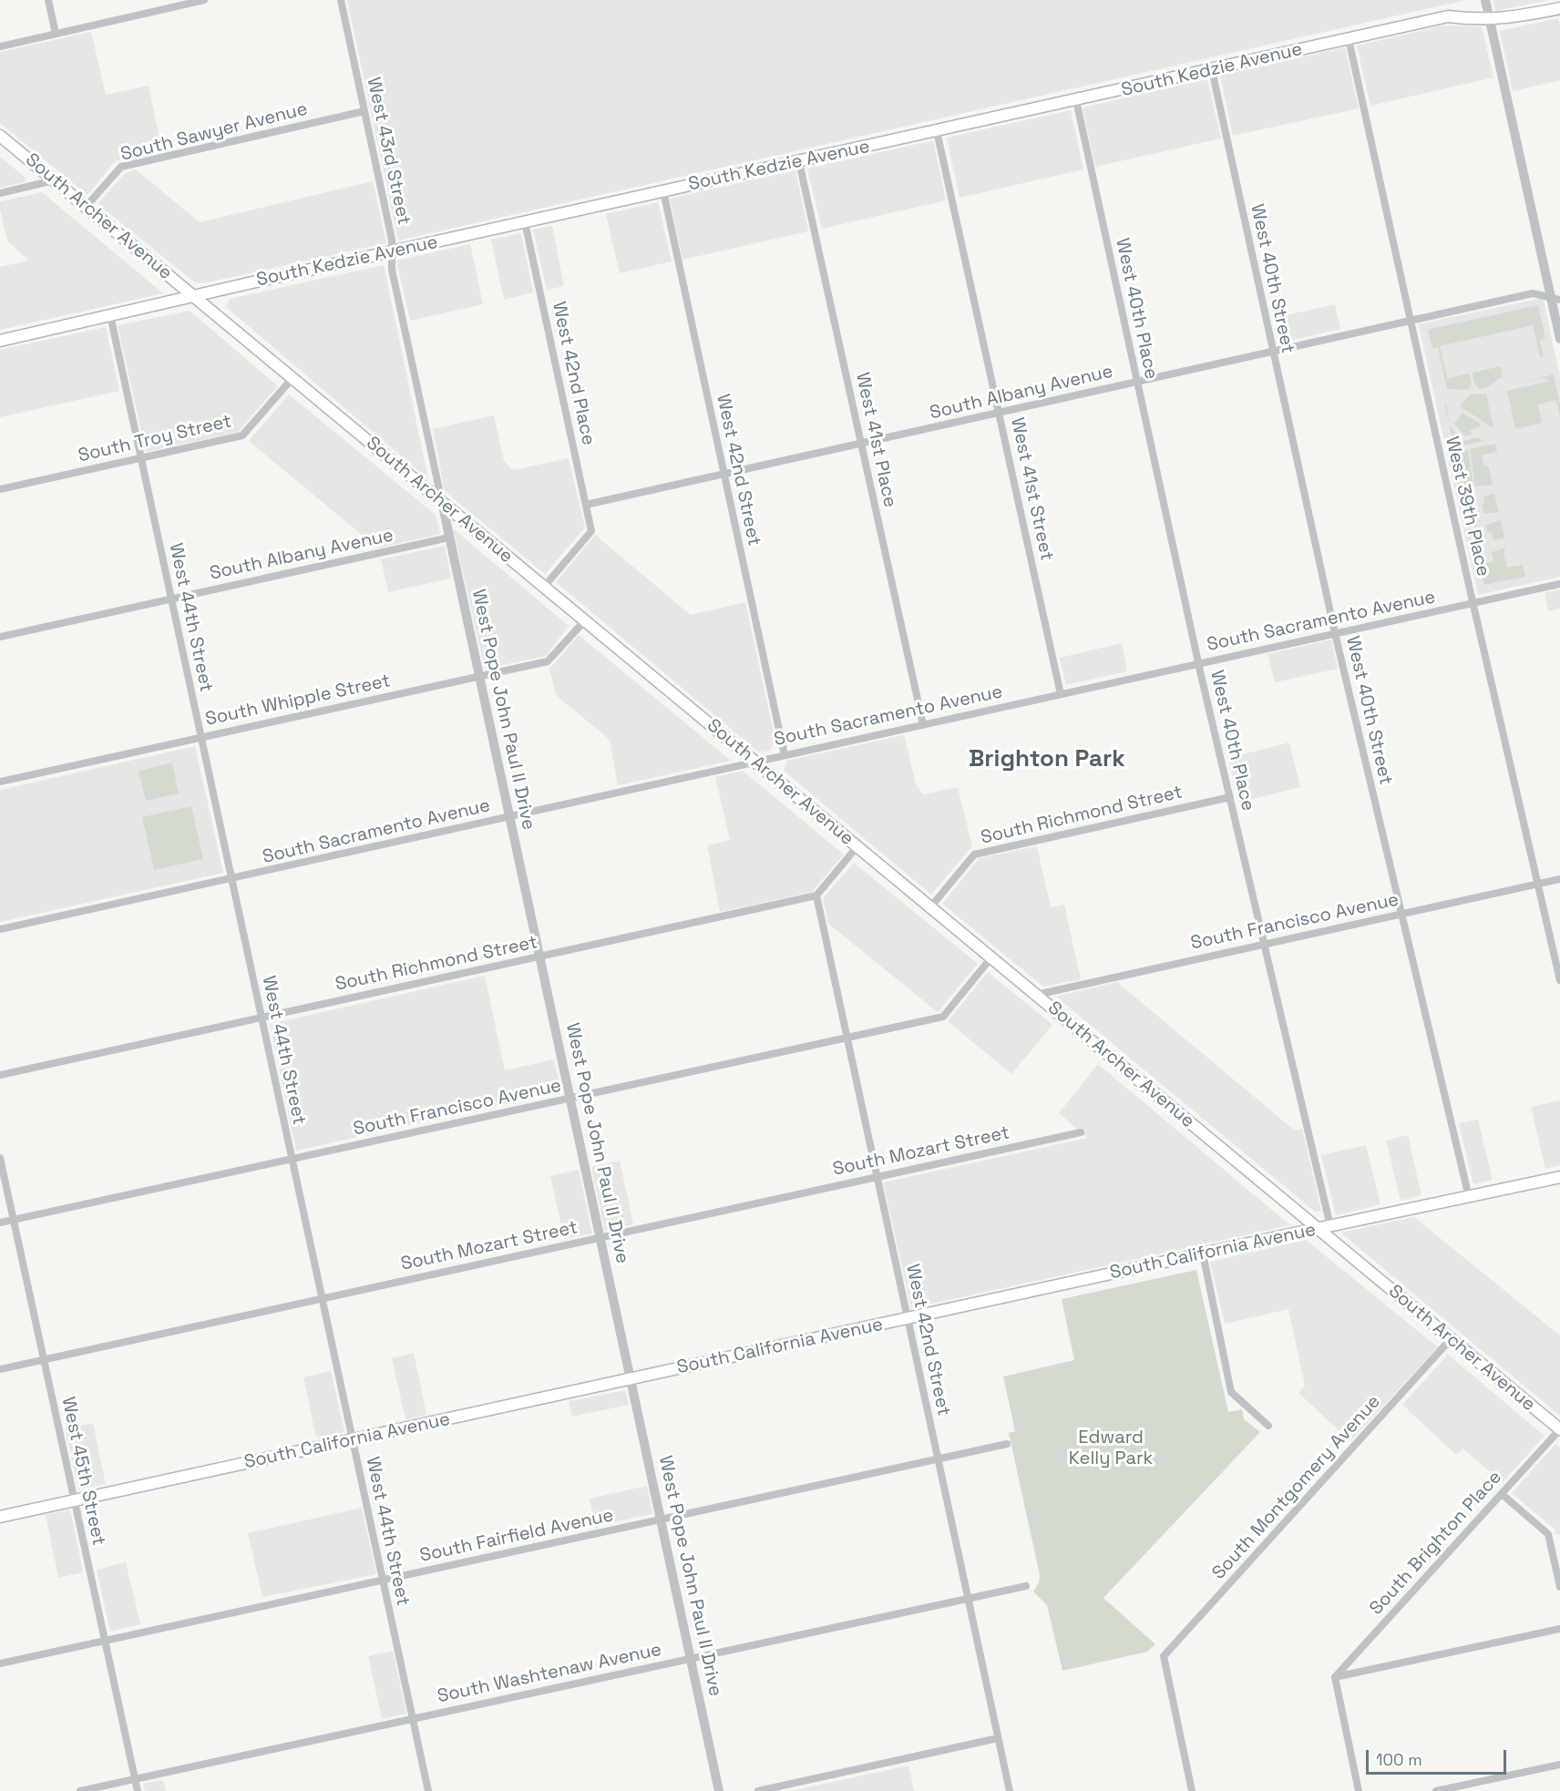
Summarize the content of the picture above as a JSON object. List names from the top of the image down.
{
  "streets": {
    "main road": ["South Kedzie Avenue", "South Archer Avenue", "South California Avenue"],
    "street": [
      "South Sawyer Avenue",
      "West 43rd Street",
      "West 40th Street",
      "West 40th Place",
      "West 42nd Place",
      "South Albany Avenue",
      "South Troy Street",
      "West 41st Place",
      "West 42nd Street",
      "West 41st Street",
      "West 39th Place",
      "West 44th Street",
      "South Sacramento Avenue",
      "South Whipple Street",
      "West Pope John Paul II Drive",
      "South Richmond Street",
      "South Francisco Avenue",
      "South Mozart Street",
      "West 45th Street",
      "South Montgomery Avenue",
      "South Fairfield Avenue",
      "South Brighton Place",
      "South Washtenaw Avenue"
    ]
  },
  "crossings": [
    ["South Kedzie Avenue", "West 43rd Street"],
    ["South Kedzie Avenue", "South Archer Avenue"],
    ["South Kedzie Avenue", "West 40th Street"],
    ["South Kedzie Avenue", "West 40th Place"],
    ["South Kedzie Avenue", "West 42nd Place"],
    ["South Kedzie Avenue", "West 41st Place"],
    ["South Kedzie Avenue", "West 42nd Street"],
    ["South Kedzie Avenue", "West 41st Street"],
    ["South Kedzie Avenue", "West 39th Place"],
    ["South Kedzie Avenue", "West 44th Street"],
    ["South Sawyer Avenue", "West 43rd Street"],
    ["South Sawyer Avenue", "South Archer Avenue"],
    ["West 43rd Street", "South Archer Avenue"],
    ["West 43rd Street", "West Pope John Paul II Drive"],
    ["South Archer Avenue", "West 42nd Place"],
    ["South Archer Avenue", "South Troy Street"],
    ["South Archer Avenue", "South Sacramento Avenue"],
    ["South Archer Avenue", "South Whipple Street"],
    ["South Archer Avenue", "West Pope John Paul II Drive"],
    ["South Archer Avenue", "South Richmond Street"],
    ["South Archer Avenue", "South Francisco Avenue"],
    ["South Archer Avenue", "South California Avenue"],
    ["South Archer Avenue", "South Montgomery Avenue"],
    ["South Archer Avenue", "South Brighton Place"],
    ["West 40th Street", "South Albany Avenue"],
    ["West 40th Street", "South Sacramento Avenue"],
    ["West 40th Street", "South Francisco Avenue"],
    ["West 40th Street", "South California Avenue"],
    ["West 40th Place", "South Albany Avenue"],
    ["West 40th Place", "South Sacramento Avenue"],
    ["West 40th Place", "South Richmond Street"],
    ["West 40th Place", "South Francisco Avenue"],
    ["West 40th Place", "South California Avenue"],
    ["West 42nd Place", "South Albany Avenue"],
    ["South Albany Avenue", "West 41st Place"],
    ["South Albany Avenue", "West 42nd Street"],
    ["South Albany Avenue", "West 41st Street"],
    ["South Albany Avenue", "West 39th Place"],
    ["South Albany Avenue", "West 44th Street"],
    ["South Albany Avenue", "West Pope John Paul II Drive"],
    ["South Troy Street", "West 44th Street"],
    ["West 41st Place", "South Sacramento Avenue"],
    ["West 42nd Street", "South Sacramento Avenue"],
    ["West 42nd Street", "South Richmond Street"],
    ["West 42nd Street", "South Francisco Avenue"],
    ["West 42nd Street", "South Mozart Street"],
    ["West 42nd Street", "South California Avenue"],
    ["West 42nd Street", "South Fairfield Avenue"],
    ["West 42nd Street", "South Washtenaw Avenue"],
    ["West 41st Street", "South Sacramento Avenue"],
    ["West 39th Place", "South Sacramento Avenue"],
    ["West 39th Place", "South Francisco Avenue"],
    ["West 44th Street", "South Sacramento Avenue"],
    ["West 44th Street", "South Whipple Street"],
    ["West 44th Street", "South Richmond Street"],
    ["West 44th Street", "South Francisco Avenue"],
    ["West 44th Street", "South Mozart Street"],
    ["West 44th Street", "South California Avenue"],
    ["West 44th Street", "South Fairfield Avenue"],
    ["West 44th Street", "South Washtenaw Avenue"],
    ["South Sacramento Avenue", "West Pope John Paul II Drive"],
    ["South Whipple Street", "West Pope John Paul II Drive"],
    ["West Pope John Paul II Drive", "South Richmond Street"],
    ["West Pope John Paul II Drive", "South Francisco Avenue"],
    ["West Pope John Paul II Drive", "South Mozart Street"],
    ["West Pope John Paul II Drive", "South California Avenue"],
    ["West Pope John Paul II Drive", "South Fairfield Avenue"],
    ["West Pope John Paul II Drive", "South Washtenaw Avenue"],
    ["South Francisco Avenue", "West 45th Street"],
    ["South Mozart Street", "West 45th Street"],
    ["South California Avenue", "West 45th Street"],
    ["West 45th Street", "South Fairfield Avenue"],
    ["West 45th Street", "South Washtenaw Avenue"]
  ],
  "districts": ["Brighton Park"],
  "parks": ["Edward Kelly Park"],
  "scale_bar": "100 m"
}
